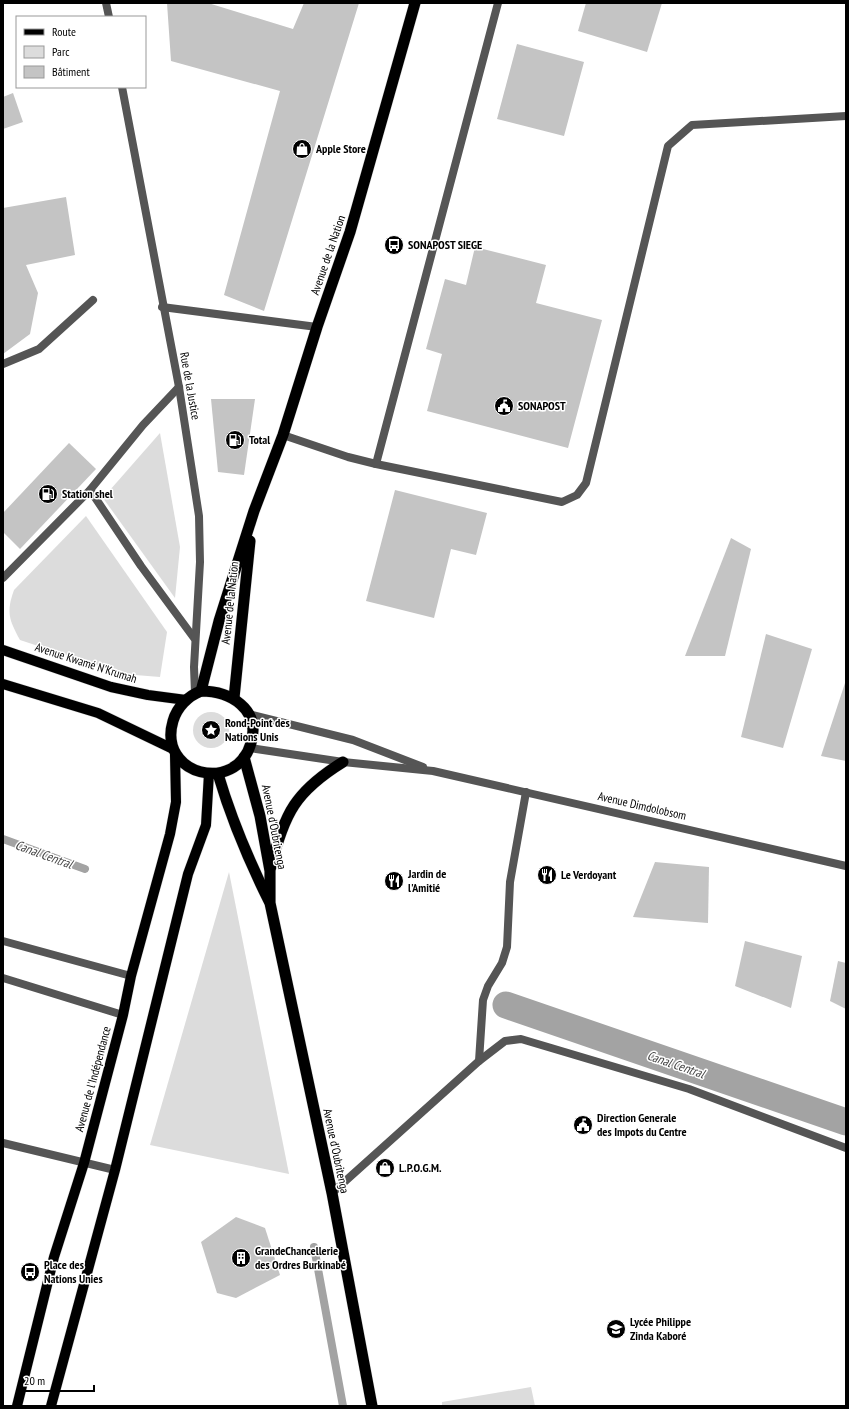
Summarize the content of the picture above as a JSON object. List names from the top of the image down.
{
  "streets": {
    "highway": ["Avenue de la Nation", "Avenue d'Oubritenga"],
    "main road": ["Avenue Kwamé N'Krumah", "Avenue de l'Indépendance"],
    "street": ["Rue de la Justice", "Avenue Dimdolobsom"]
  },
  "crossings": [
    ["Avenue de la Nation", "Rue de la Justice"],
    ["Avenue de la Nation", "Avenue Kwamé N'Krumah"],
    ["Avenue de la Nation", "Avenue Dimdolobsom"],
    ["Avenue de la Nation", "Avenue d'Oubritenga"],
    ["Avenue de la Nation", "Avenue de l'Indépendance"],
    ["Rue de la Justice", "Avenue Kwamé N'Krumah"],
    ["Rue de la Justice", "Avenue Dimdolobsom"],
    ["Rue de la Justice", "Avenue d'Oubritenga"],
    ["Rue de la Justice", "Avenue de l'Indépendance"],
    ["Avenue Kwamé N'Krumah", "Avenue Dimdolobsom"],
    ["Avenue Kwamé N'Krumah", "Avenue d'Oubritenga"],
    ["Avenue Kwamé N'Krumah", "Avenue de l'Indépendance"],
    ["Avenue Dimdolobsom", "Avenue d'Oubritenga"],
    ["Avenue Dimdolobsom", "Avenue de l'Indépendance"],
    ["Avenue d'Oubritenga", "Avenue de l'Indépendance"]
  ],
  "water": ["Canal Central"],
  "places": {
    "shop": ["Apple Store", "L.P.O.G.M."],
    "bus stop": ["SONAPOST SIEGE", "Place des Nations Unies"],
    "public building": ["SONAPOST", "Direction Generale des Impots du Centre"],
    "fuel station": ["Total", "Station shel"],
    "place": ["Rond-Point des Nations Unis"],
    "restaurant": ["Le Verdoyant", "Jardin de l'Amitié"],
    "building": ["GrandeChancellerie des Ordres Burkinabé"],
    "school or university": ["Lycée Philippe Zinda Kaboré"]
  },
  "legend": ["Route", "Parc", "Bâtiment"],
  "scale_bar": "20 m"
}
